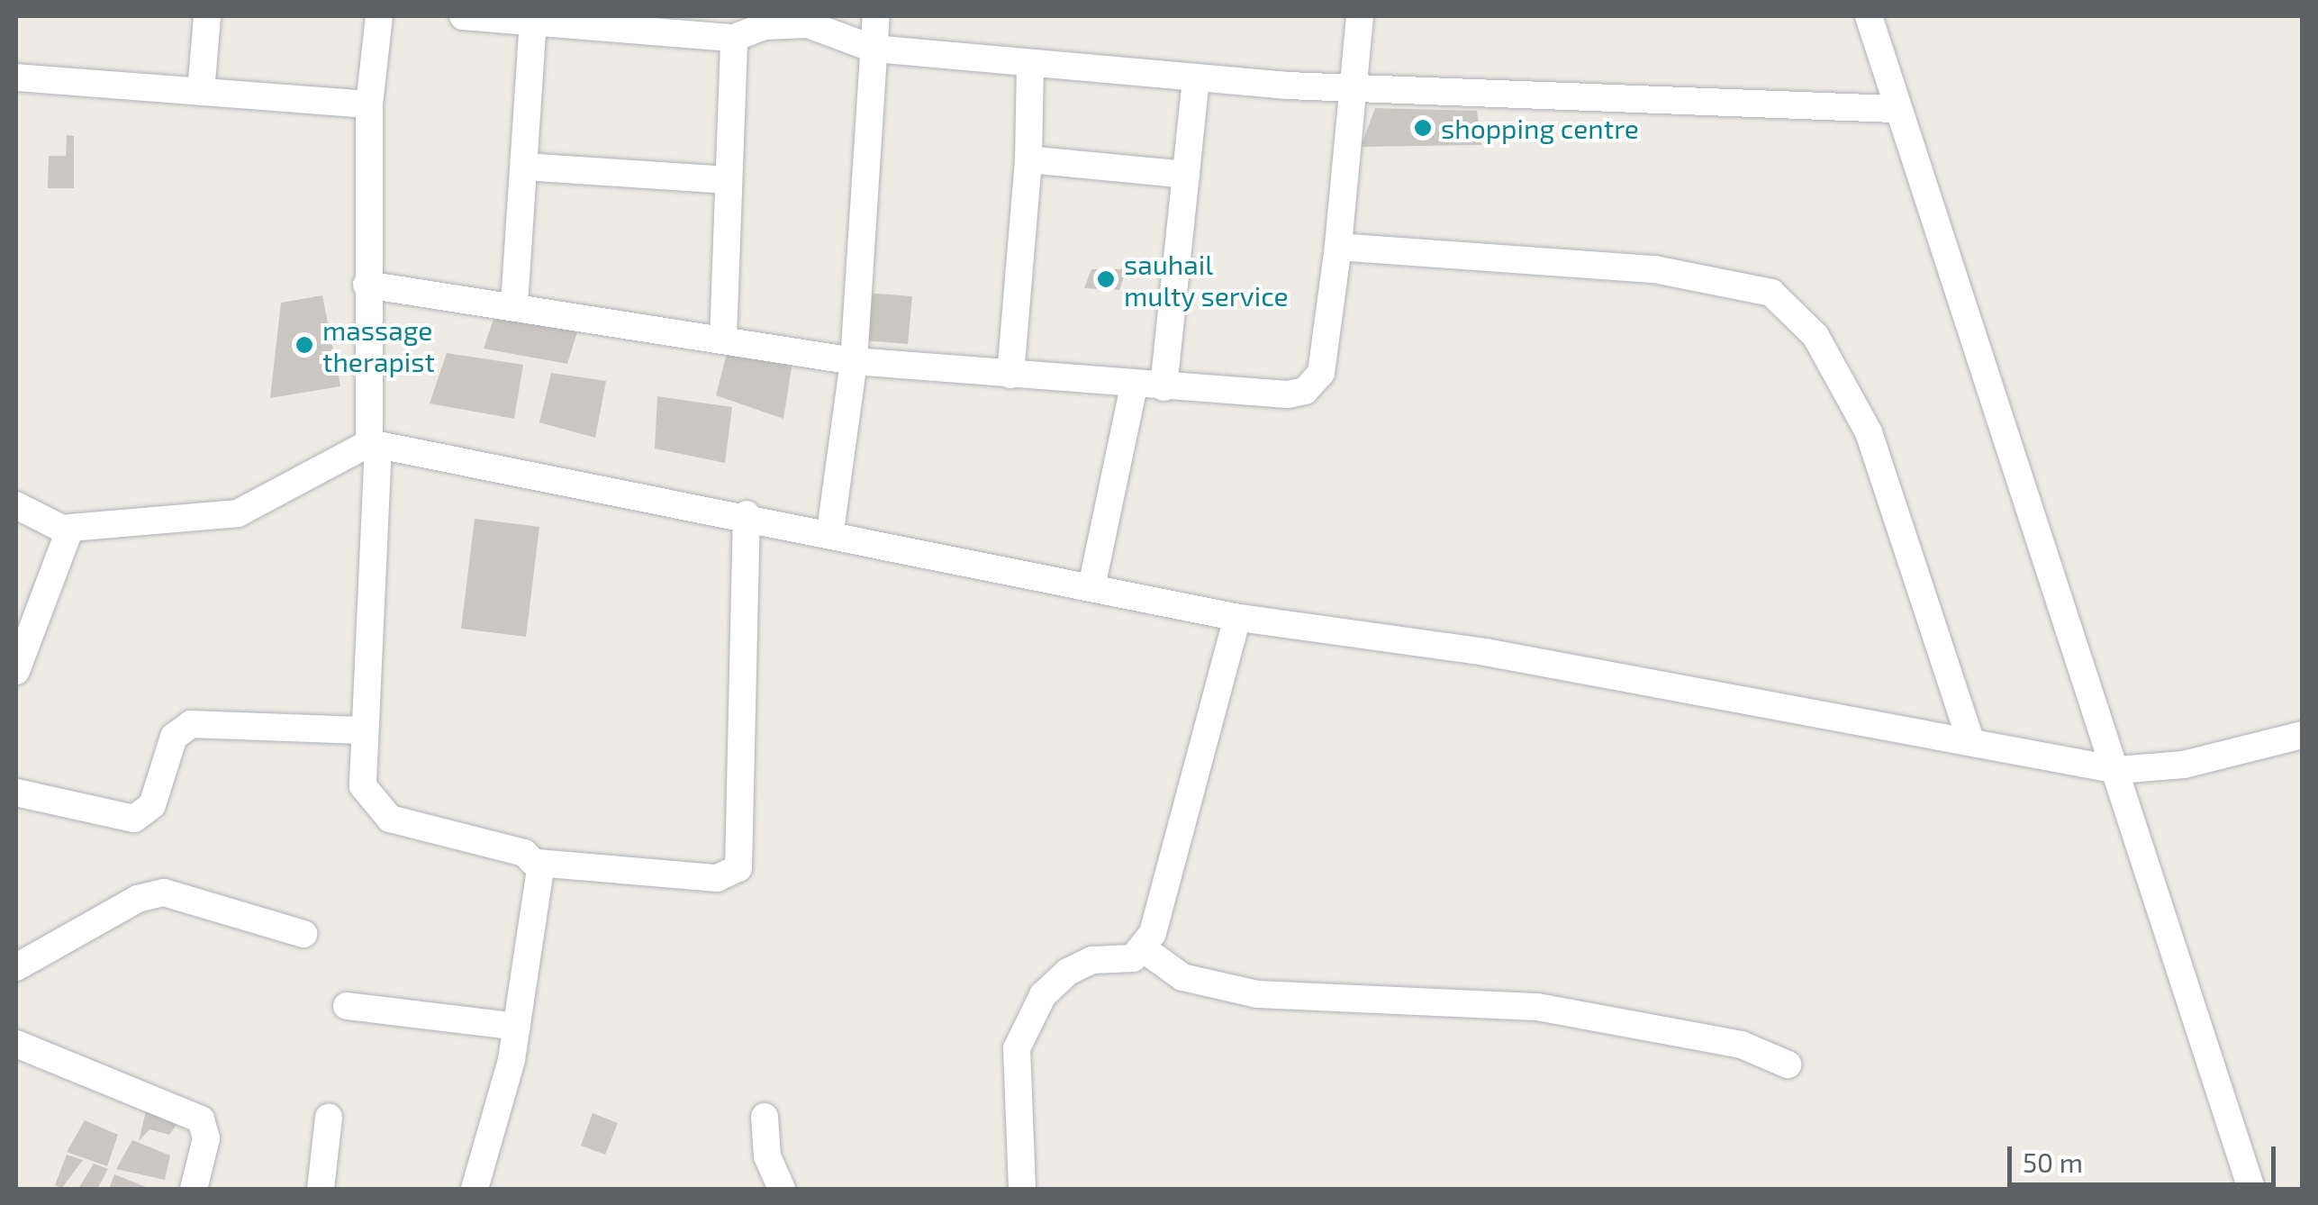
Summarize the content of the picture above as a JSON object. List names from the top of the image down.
{
  "places": ["shopping centre", "sauhail multy service", "massage therapist"],
  "scale_bar": "50 m"
}
